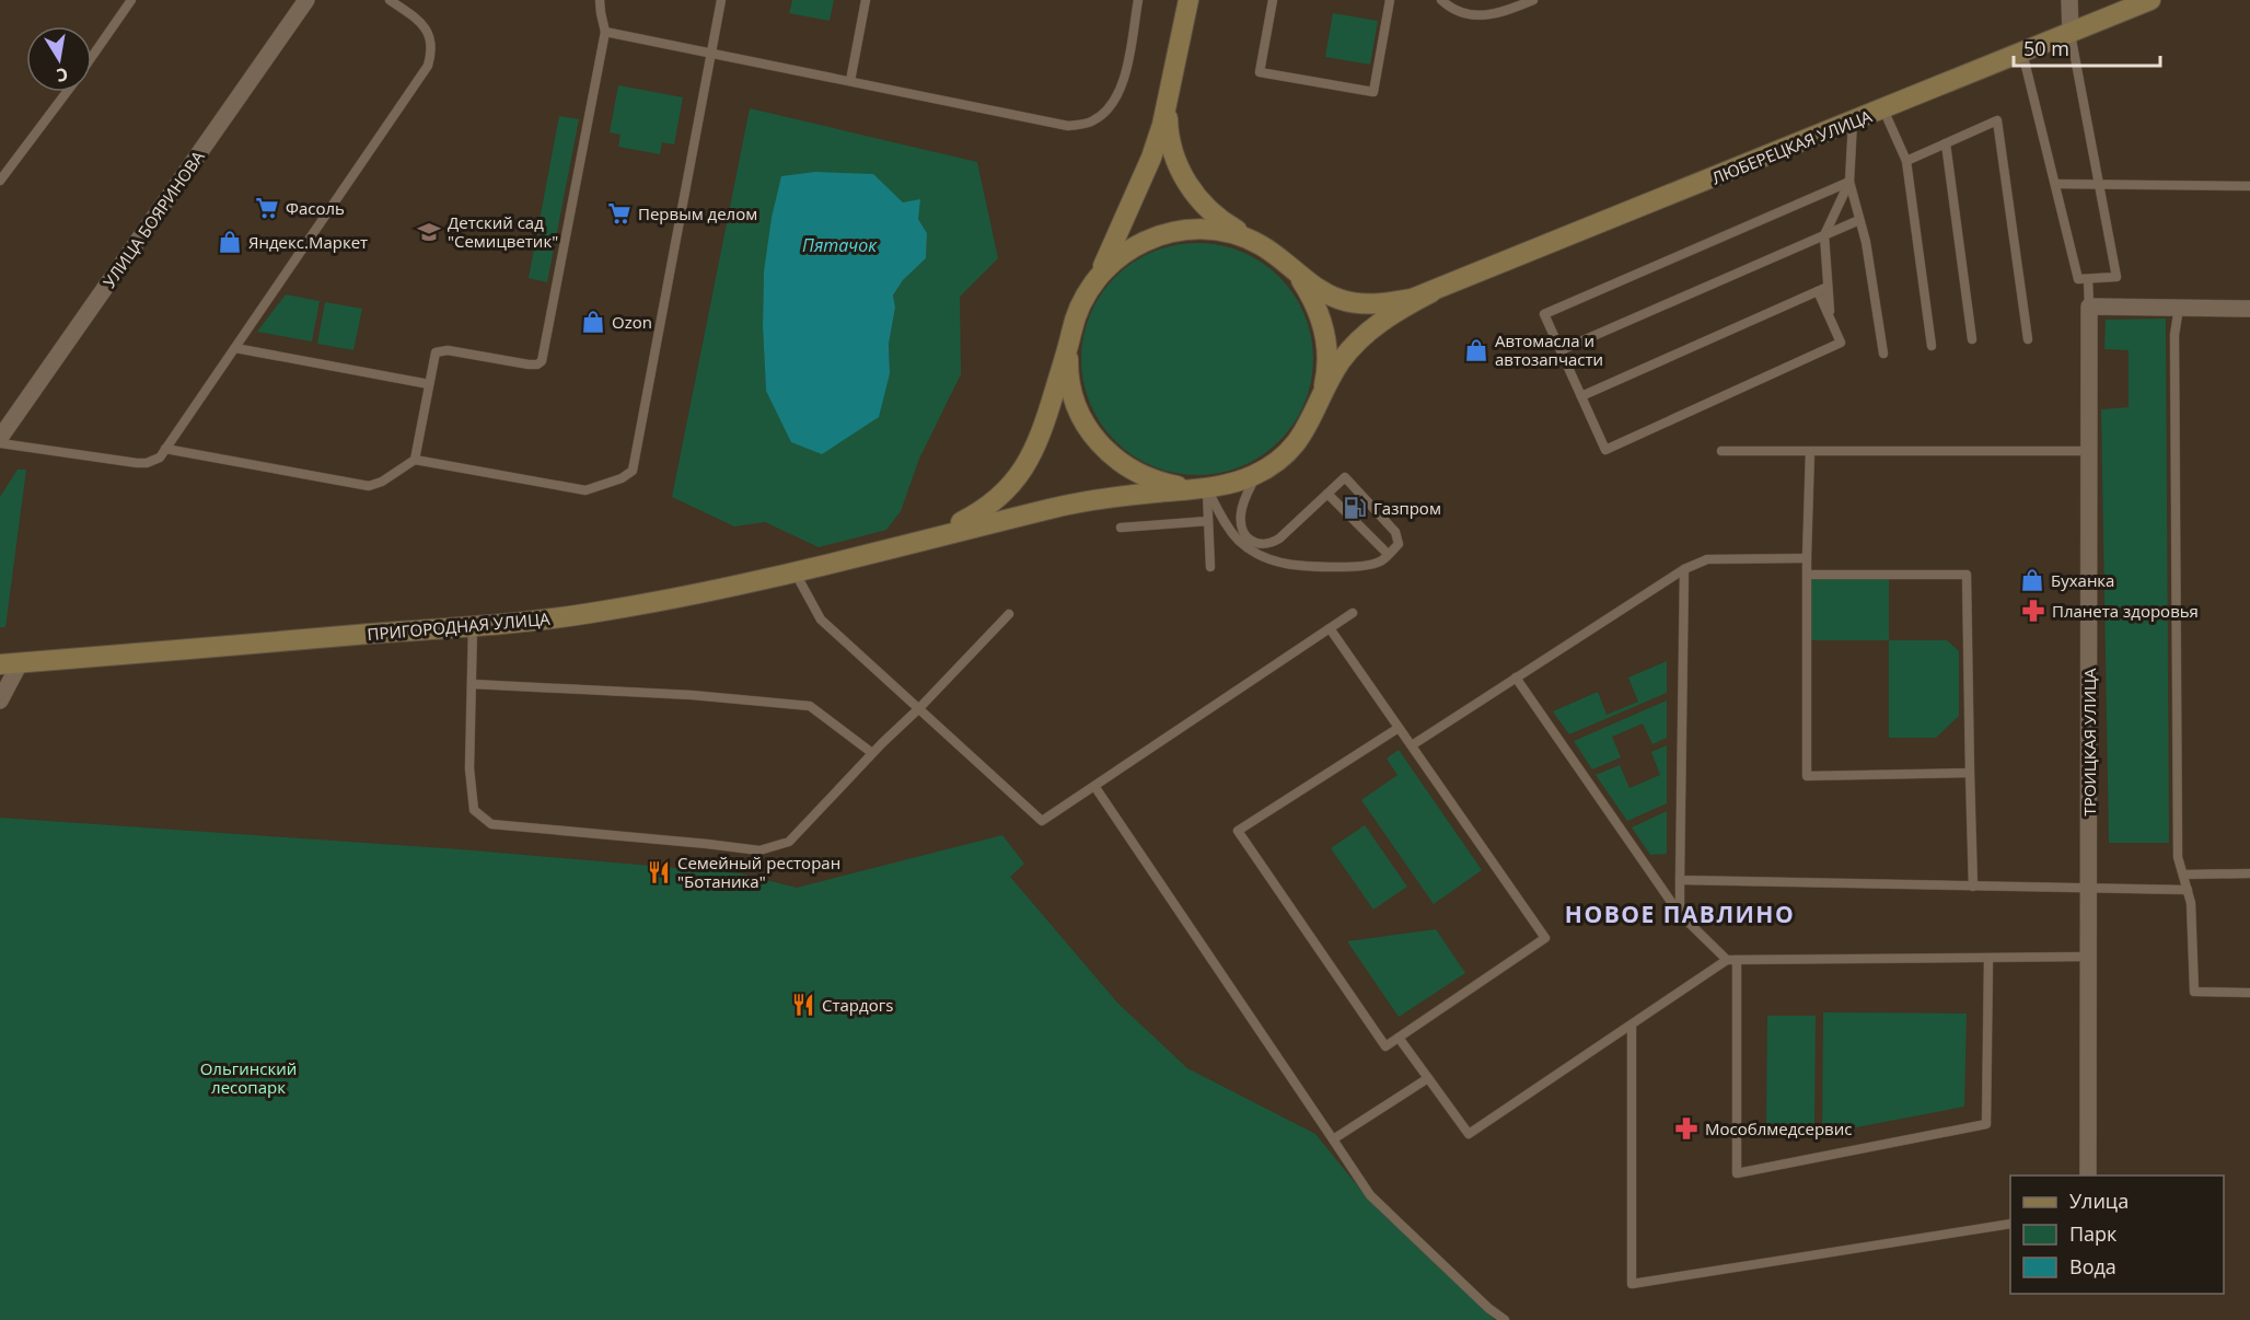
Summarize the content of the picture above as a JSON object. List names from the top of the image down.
{
  "streets": {
    "main road": ["ЛЮБЕРЕЦКАЯ УЛИЦА", "ПРИГОРОДНАЯ УЛИЦА"],
    "street": ["УЛИЦА БОЯРИНОВА", "ТРОИЦКАЯ УЛИЦА"]
  },
  "districts": ["НОВОЕ ПАВЛИНО"],
  "water": ["Пятачок"],
  "parks": ["Ольгинский лесопарк"],
  "places": {
    "supermarket": ["Фасоль", "Первым делом"],
    "school or university": ["Детский сад \"Семицветик\""],
    "shop": [
      "Яндекс.Маркет",
      "Ozon",
      "Автомасла и автозапчасти",
      "Буханка"
    ],
    "fuel station": ["Газпром"],
    "pharmacy": ["Планета здоровья", "Мособлмедсервис"],
    "restaurant": ["Семейный ресторан \"Ботаника\"", "Стардогs"]
  },
  "legend": ["Улица", "Парк", "Вода"],
  "scale_bar": "50 m",
  "north": "bottom"
}
